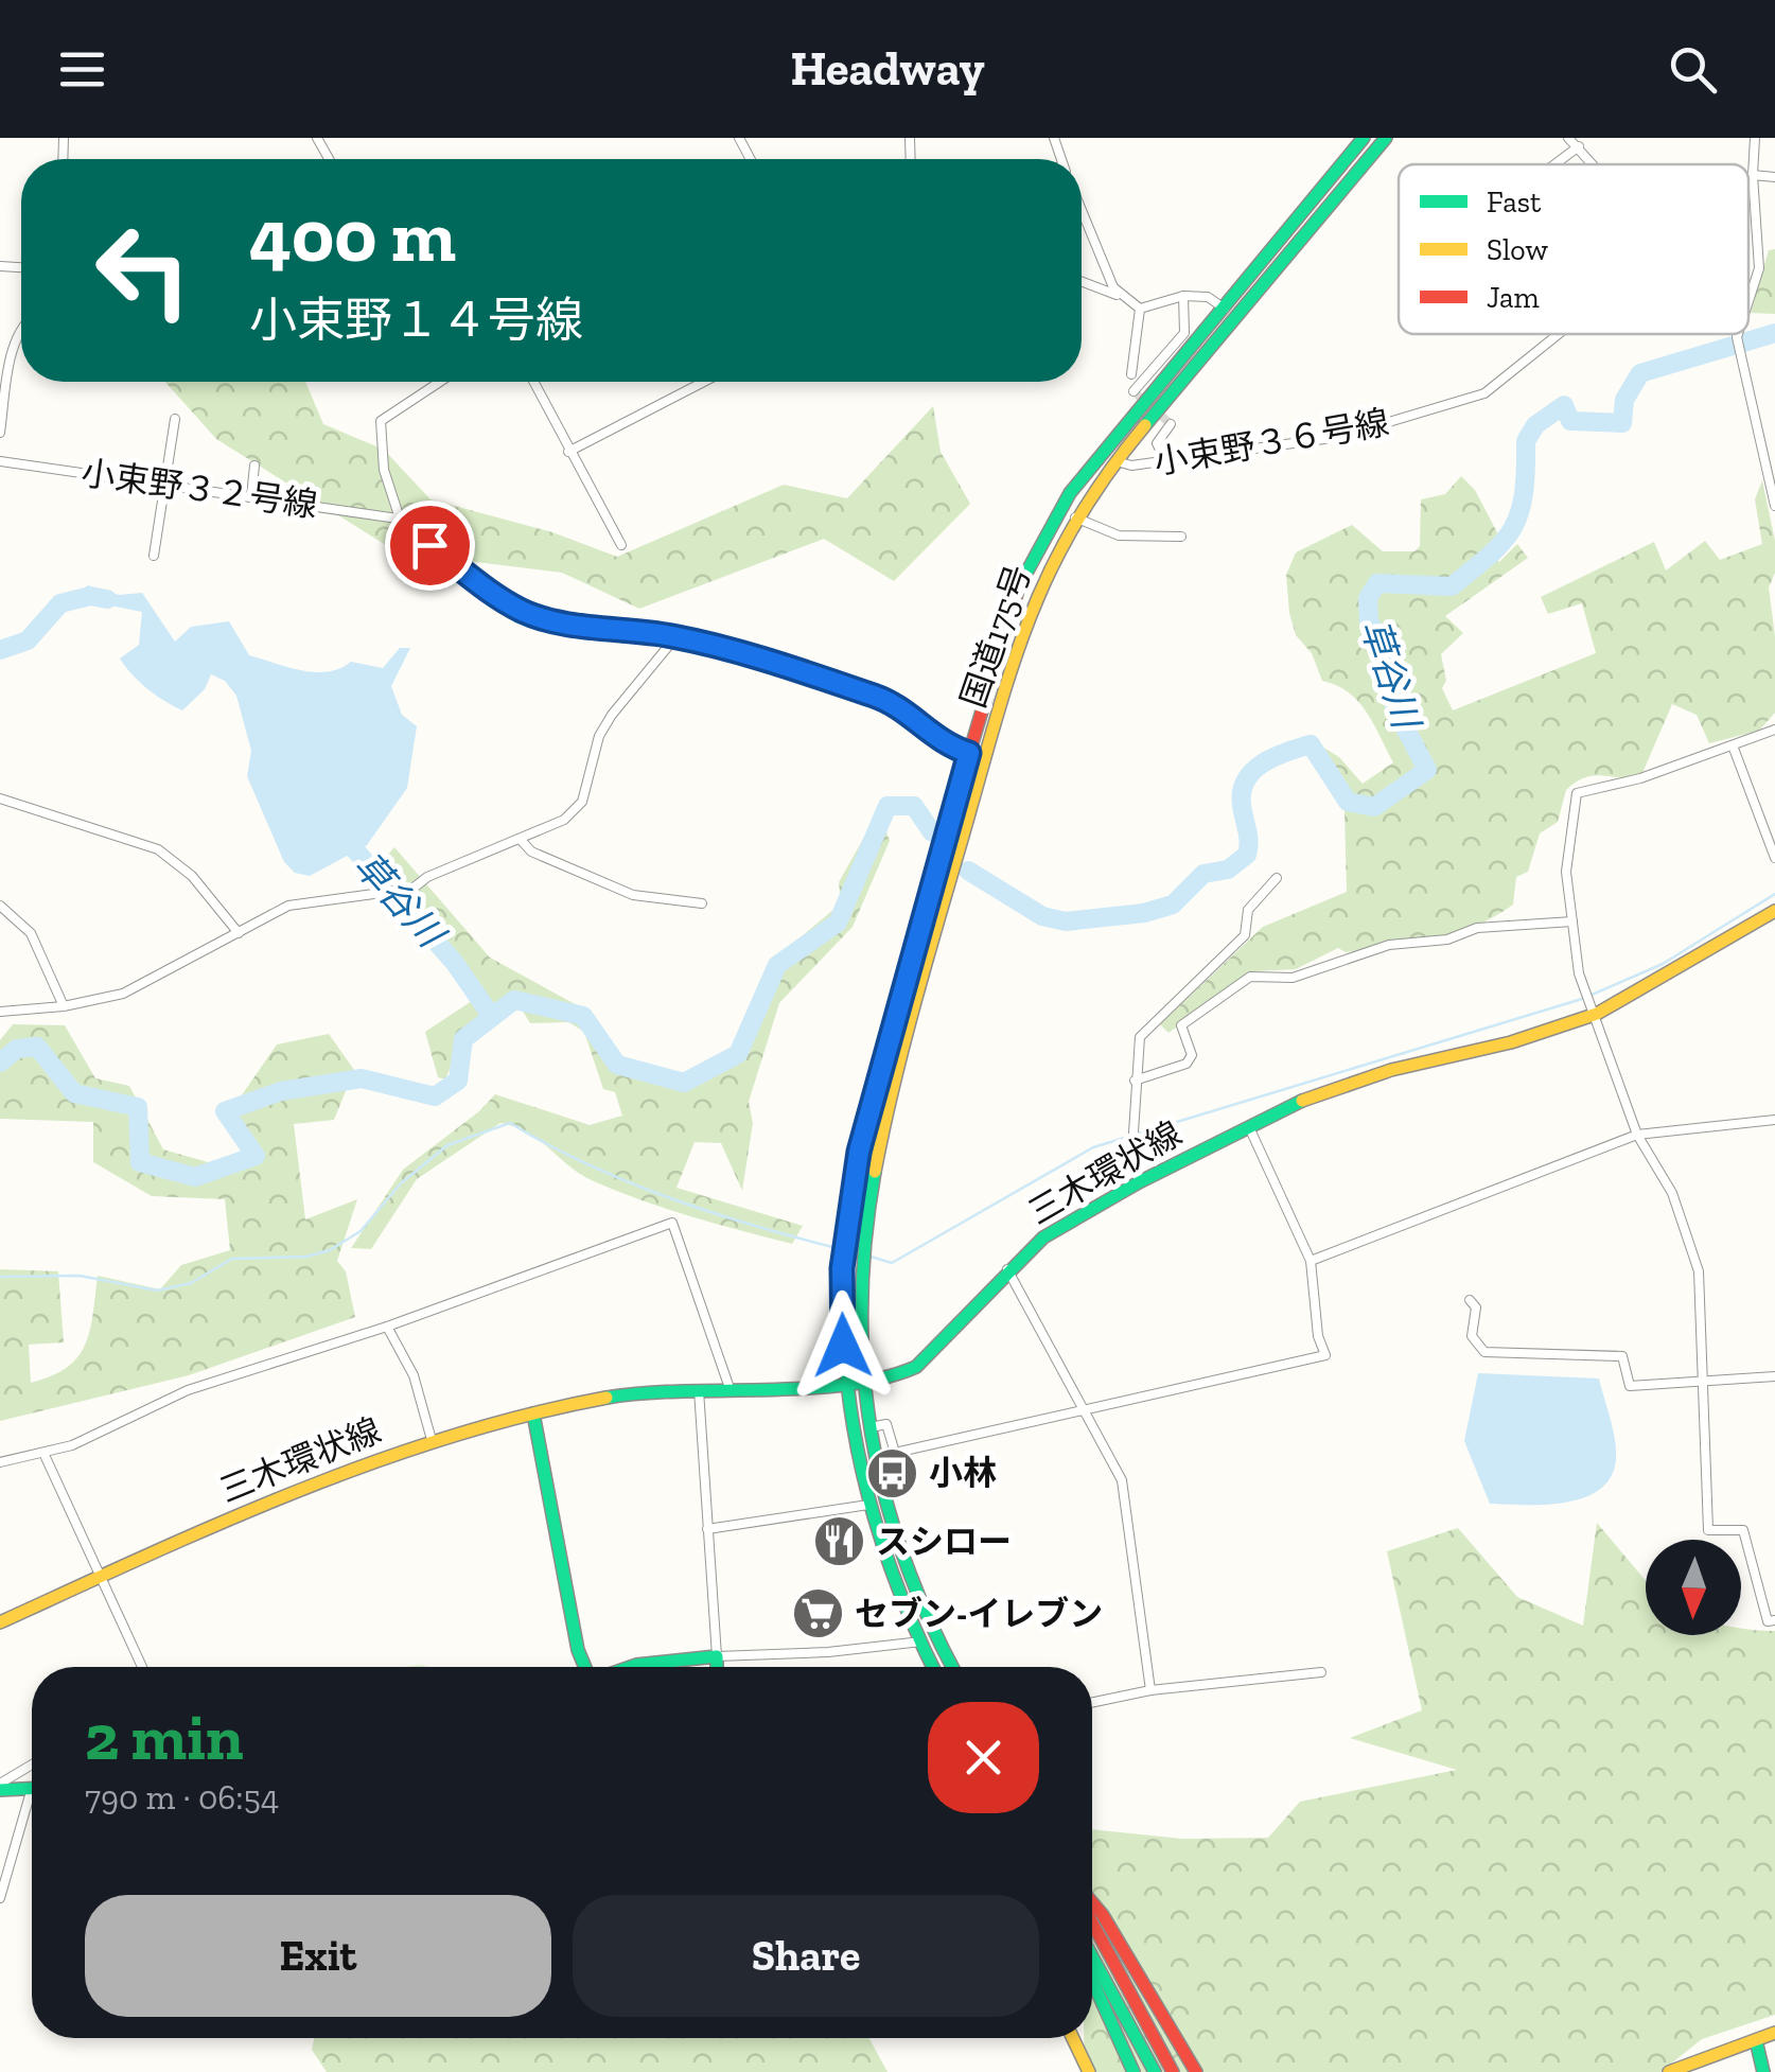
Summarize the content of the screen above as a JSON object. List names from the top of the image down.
{
  "streets": {
    "main road": ["国道175号", "三木環状線"],
    "street": ["小束野３６号線", "小束野３２号線"]
  },
  "crossings": [
    ["小束野３６号線", "国道175号"],
    ["国道175号", "三木環状線"]
  ],
  "water": ["草谷川"],
  "places": {
    "bus stop": ["小林"],
    "restaurant": ["スシロー"],
    "supermarket": ["セブン-イレブン"]
  },
  "legend": ["Fast", "Slow", "Jam"],
  "north": "bottom",
  "page": {
    "header": "Headway",
    "turn": ["400 m", "小束野１４号線"],
    "heading": ["2 min", "790 m · 06:54"],
    "buttons": ["Exit", "Share"]
  }
}
